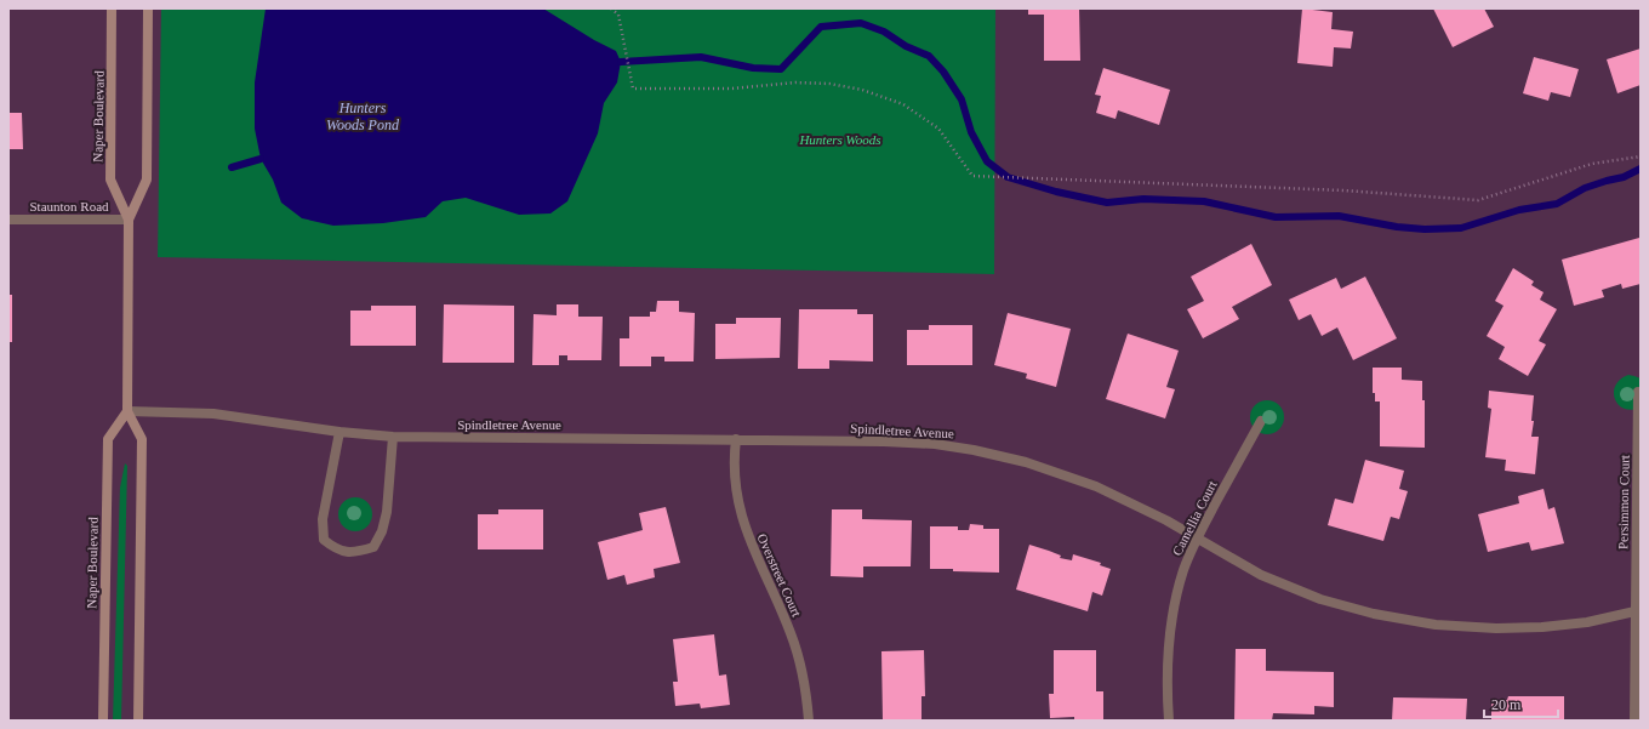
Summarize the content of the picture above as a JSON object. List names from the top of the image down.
{
  "streets": {
    "main road": ["Naper Boulevard"],
    "street": [
      "Staunton Road",
      "Spindletree Avenue",
      "Persimmon Court",
      "Camellia Court",
      "Overstreet Court"
    ]
  },
  "crossings": [
    ["Naper Boulevard", "Staunton Road"],
    ["Naper Boulevard", "Spindletree Avenue"],
    ["Spindletree Avenue", "Persimmon Court"],
    ["Spindletree Avenue", "Camellia Court"],
    ["Spindletree Avenue", "Overstreet Court"]
  ],
  "water": ["Hunters Woods Pond"],
  "parks": ["Hunters Woods"],
  "scale_bar": "20 m"
}
